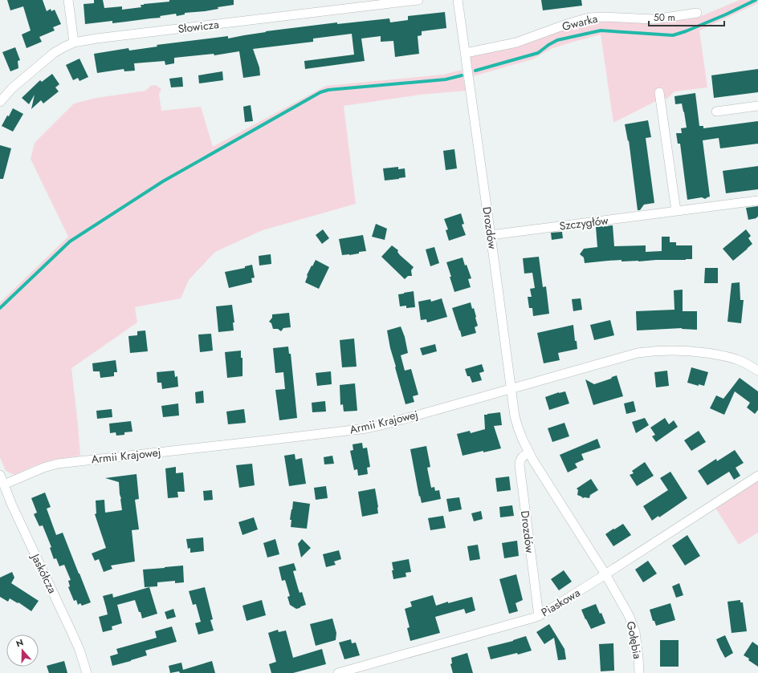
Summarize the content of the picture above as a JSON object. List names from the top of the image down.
{
  "streets": {
    "street": [
      "Gwarka",
      "Słowicza",
      "Szczygłów",
      "Drozdów",
      "Armii Krajowej",
      "Jaskółcza",
      "Piaskowa",
      "Gołębia"
    ]
  },
  "crossings": [
    ["Gwarka", "Drozdów"],
    ["Szczygłów", "Drozdów"],
    ["Drozdów", "Armii Krajowej"],
    ["Drozdów", "Piaskowa"],
    ["Drozdów", "Gołębia"],
    ["Armii Krajowej", "Jaskółcza"],
    ["Piaskowa", "Gołębia"]
  ],
  "scale_bar": "50 m",
  "north": "top"
}
